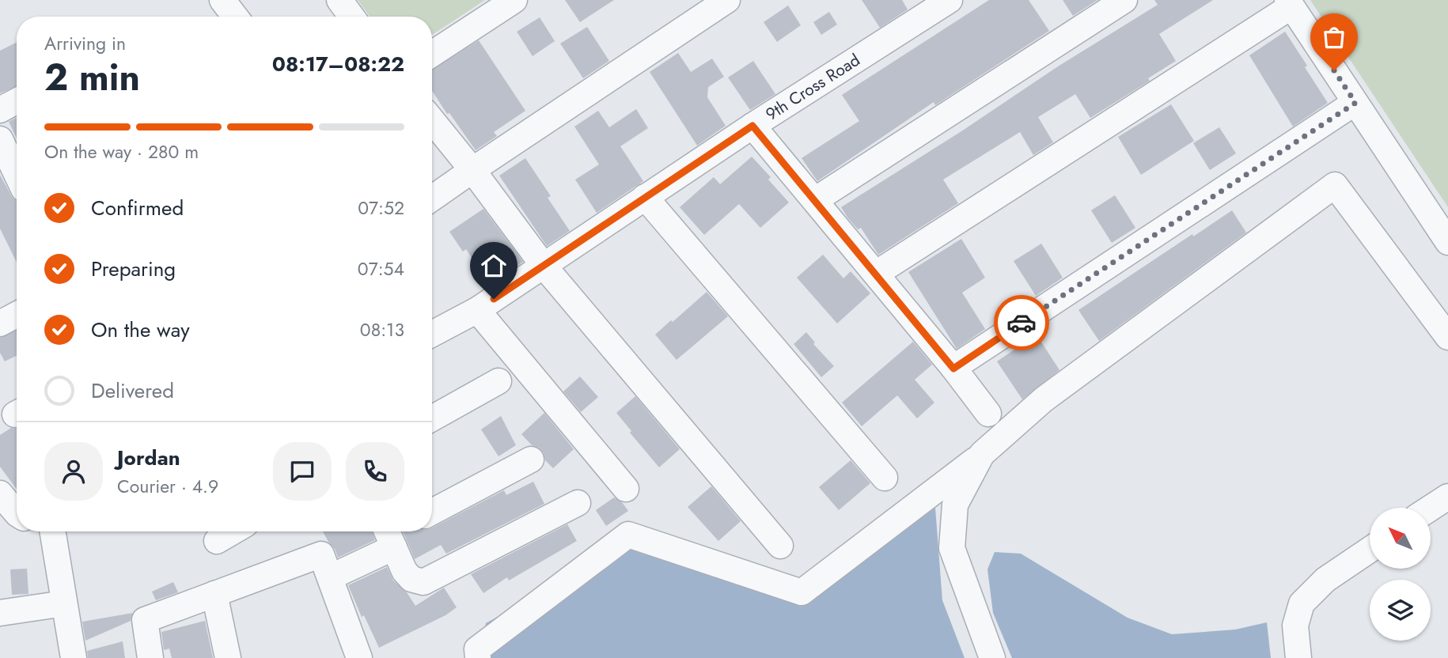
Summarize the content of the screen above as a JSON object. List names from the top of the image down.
{
  "streets": {
    "street": ["9th Cross Road"]
  },
  "north": "top left",
  "page": {
    "heading": ["2 min", "Arriving in", "08:17–08:22"],
    "panel": ["Jordan", "Courier · 4.9"],
    "bar": "On the way · 280 m",
    "list": [
      ["Confirmed", "07:52"],
      ["Preparing", "07:54"],
      ["On the way", "08:13"],
      "Delivered"
    ]
  }
}
